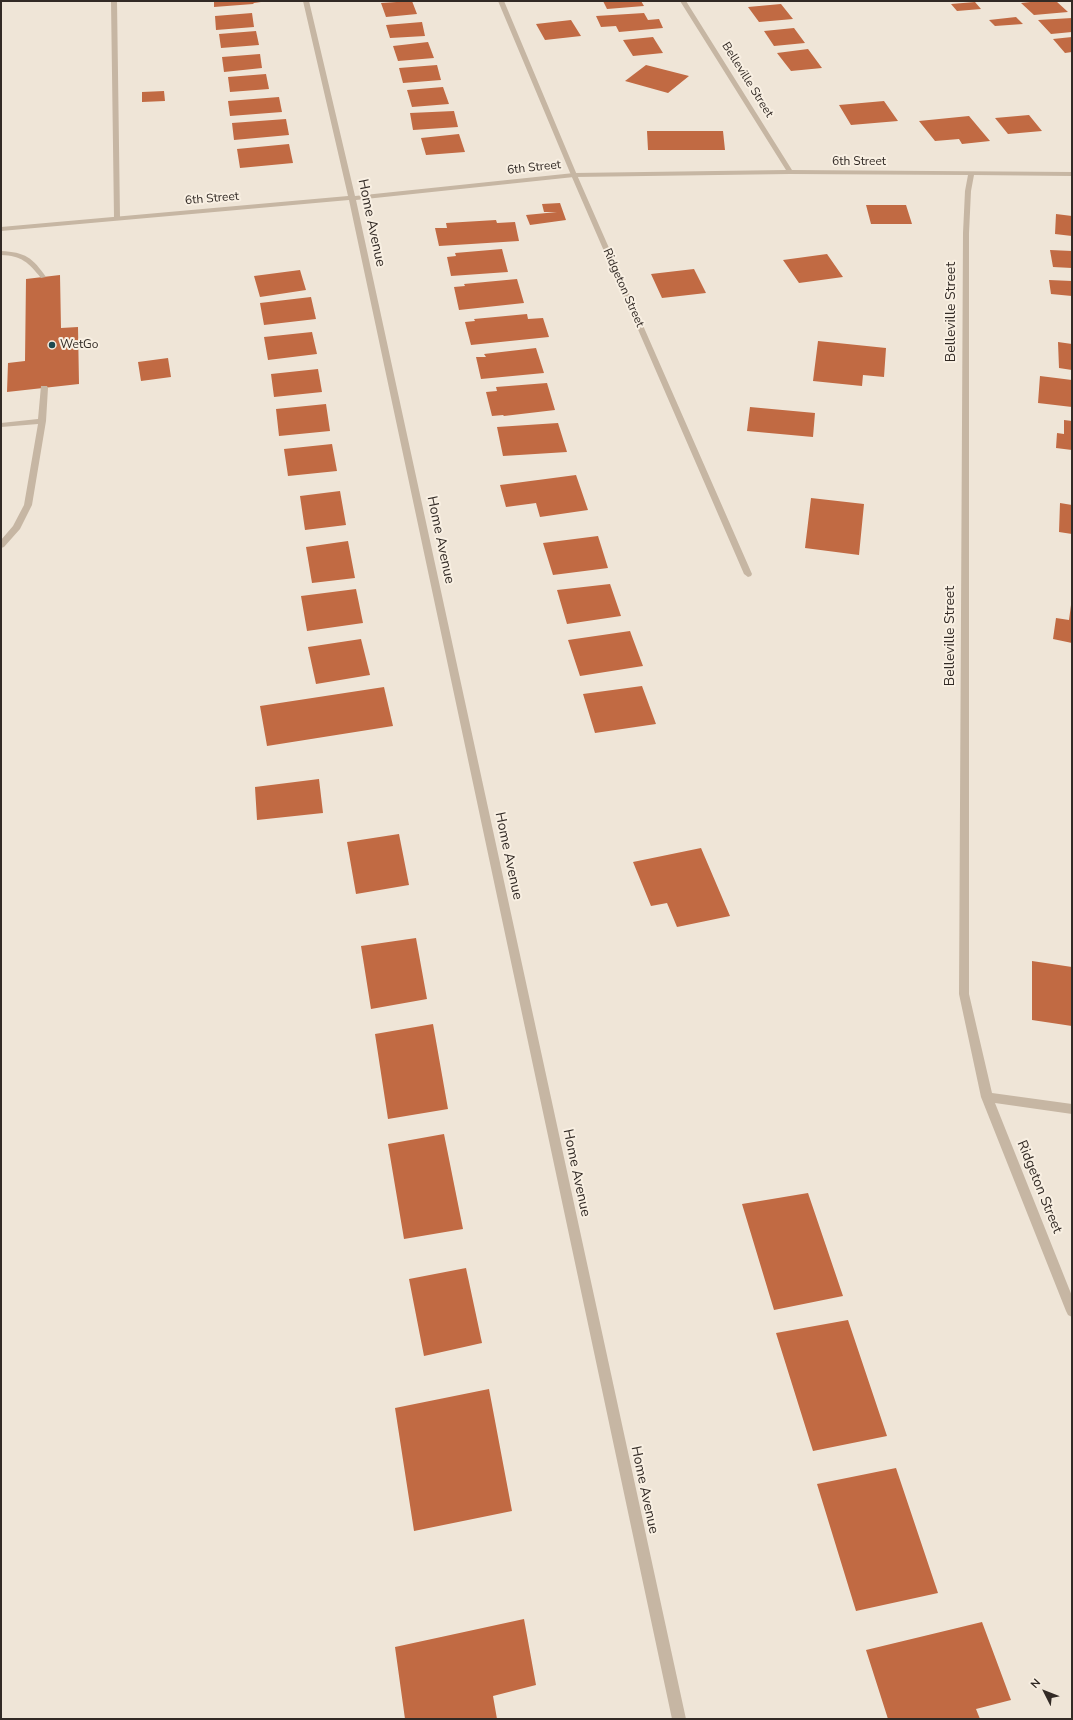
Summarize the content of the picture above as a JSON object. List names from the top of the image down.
{
  "streets": {
    "street": [
      "Belleville Street",
      "6th Street",
      "Home Avenue",
      "Ridgeton Street"
    ]
  },
  "crossings": [
    ["Belleville Street", "6th Street"],
    ["Belleville Street", "Ridgeton Street"],
    ["6th Street", "Home Avenue"],
    ["6th Street", "Ridgeton Street"]
  ],
  "places": ["WetGo"],
  "north": "top left"
}
